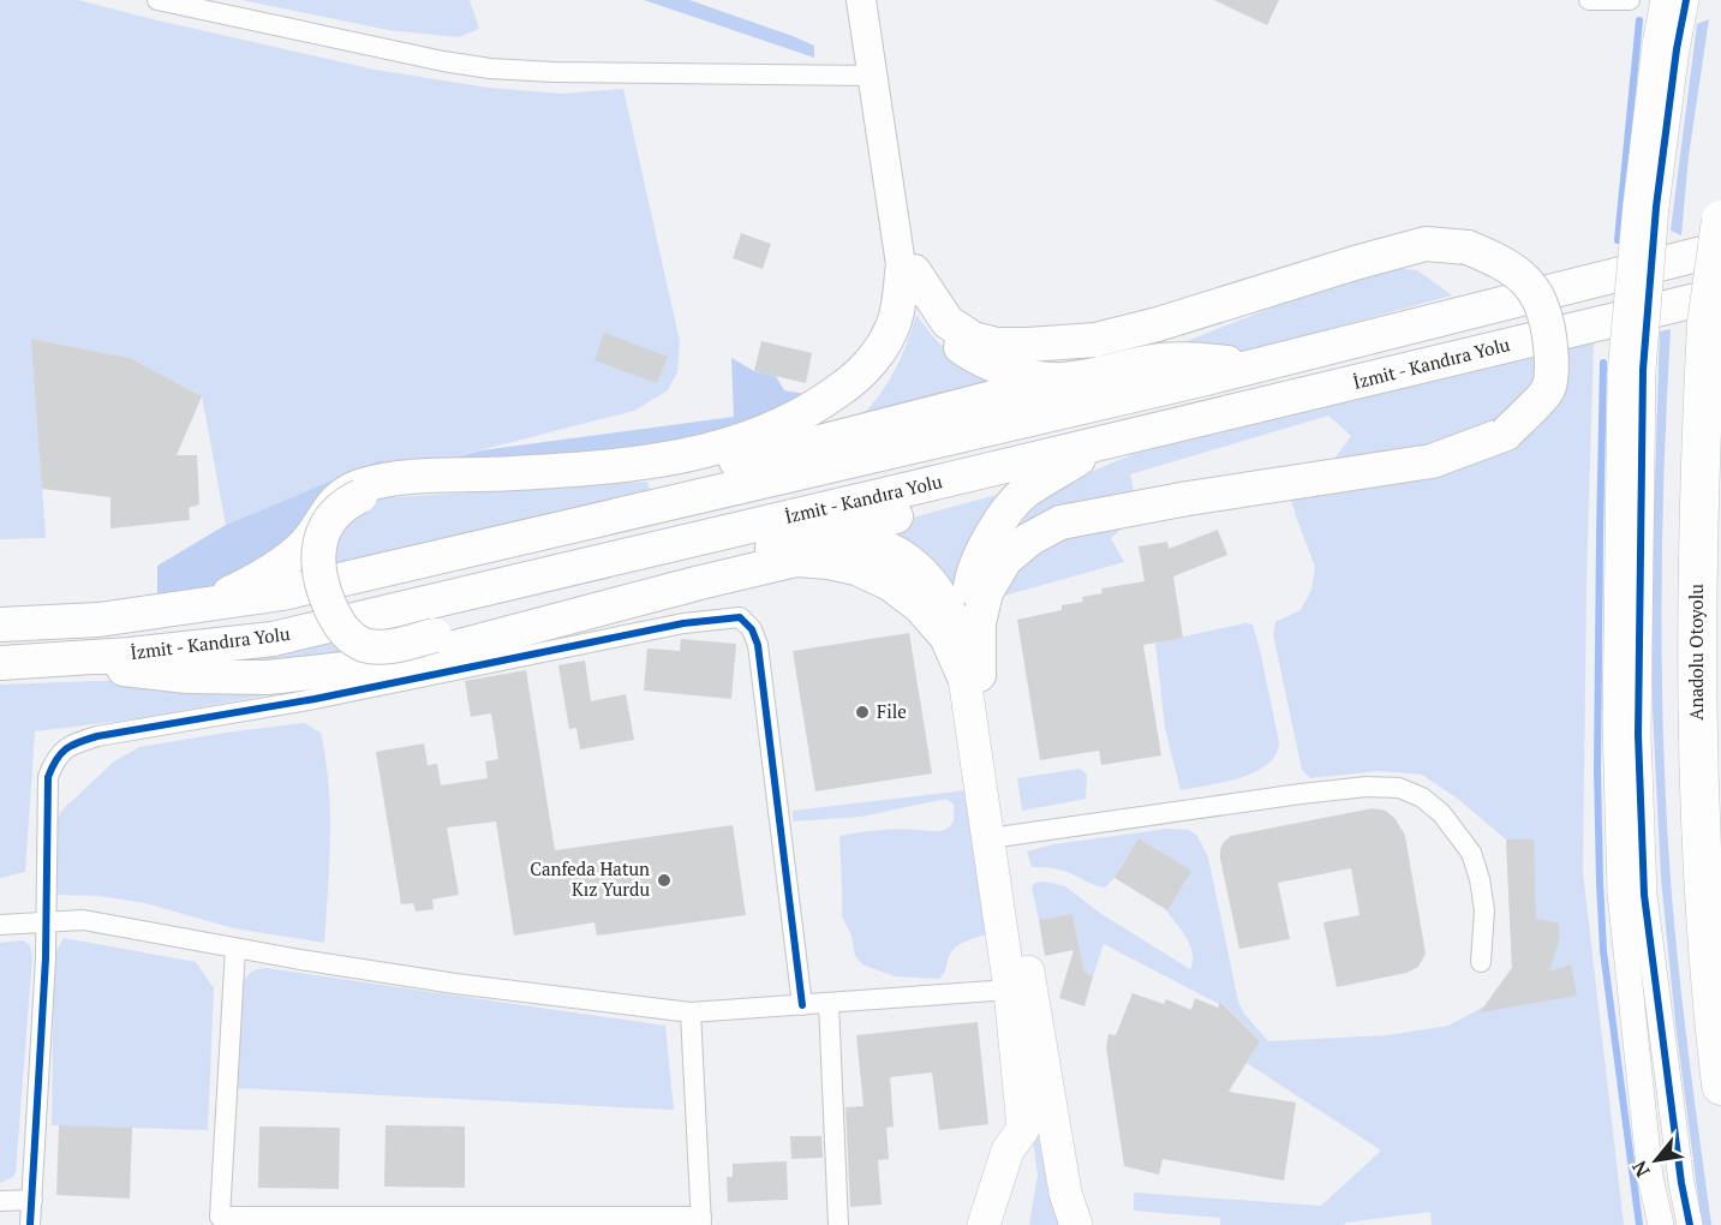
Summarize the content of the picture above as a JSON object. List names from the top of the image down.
{
  "streets": {
    "highway": ["İzmit - Kandıra Yolu", "Anadolu Otoyolu"]
  },
  "crossings": [
    ["İzmit - Kandıra Yolu", "Anadolu Otoyolu"]
  ],
  "places": ["File", "Canfeda Hatun Kız Yurdu"],
  "north": "bottom left"
}
